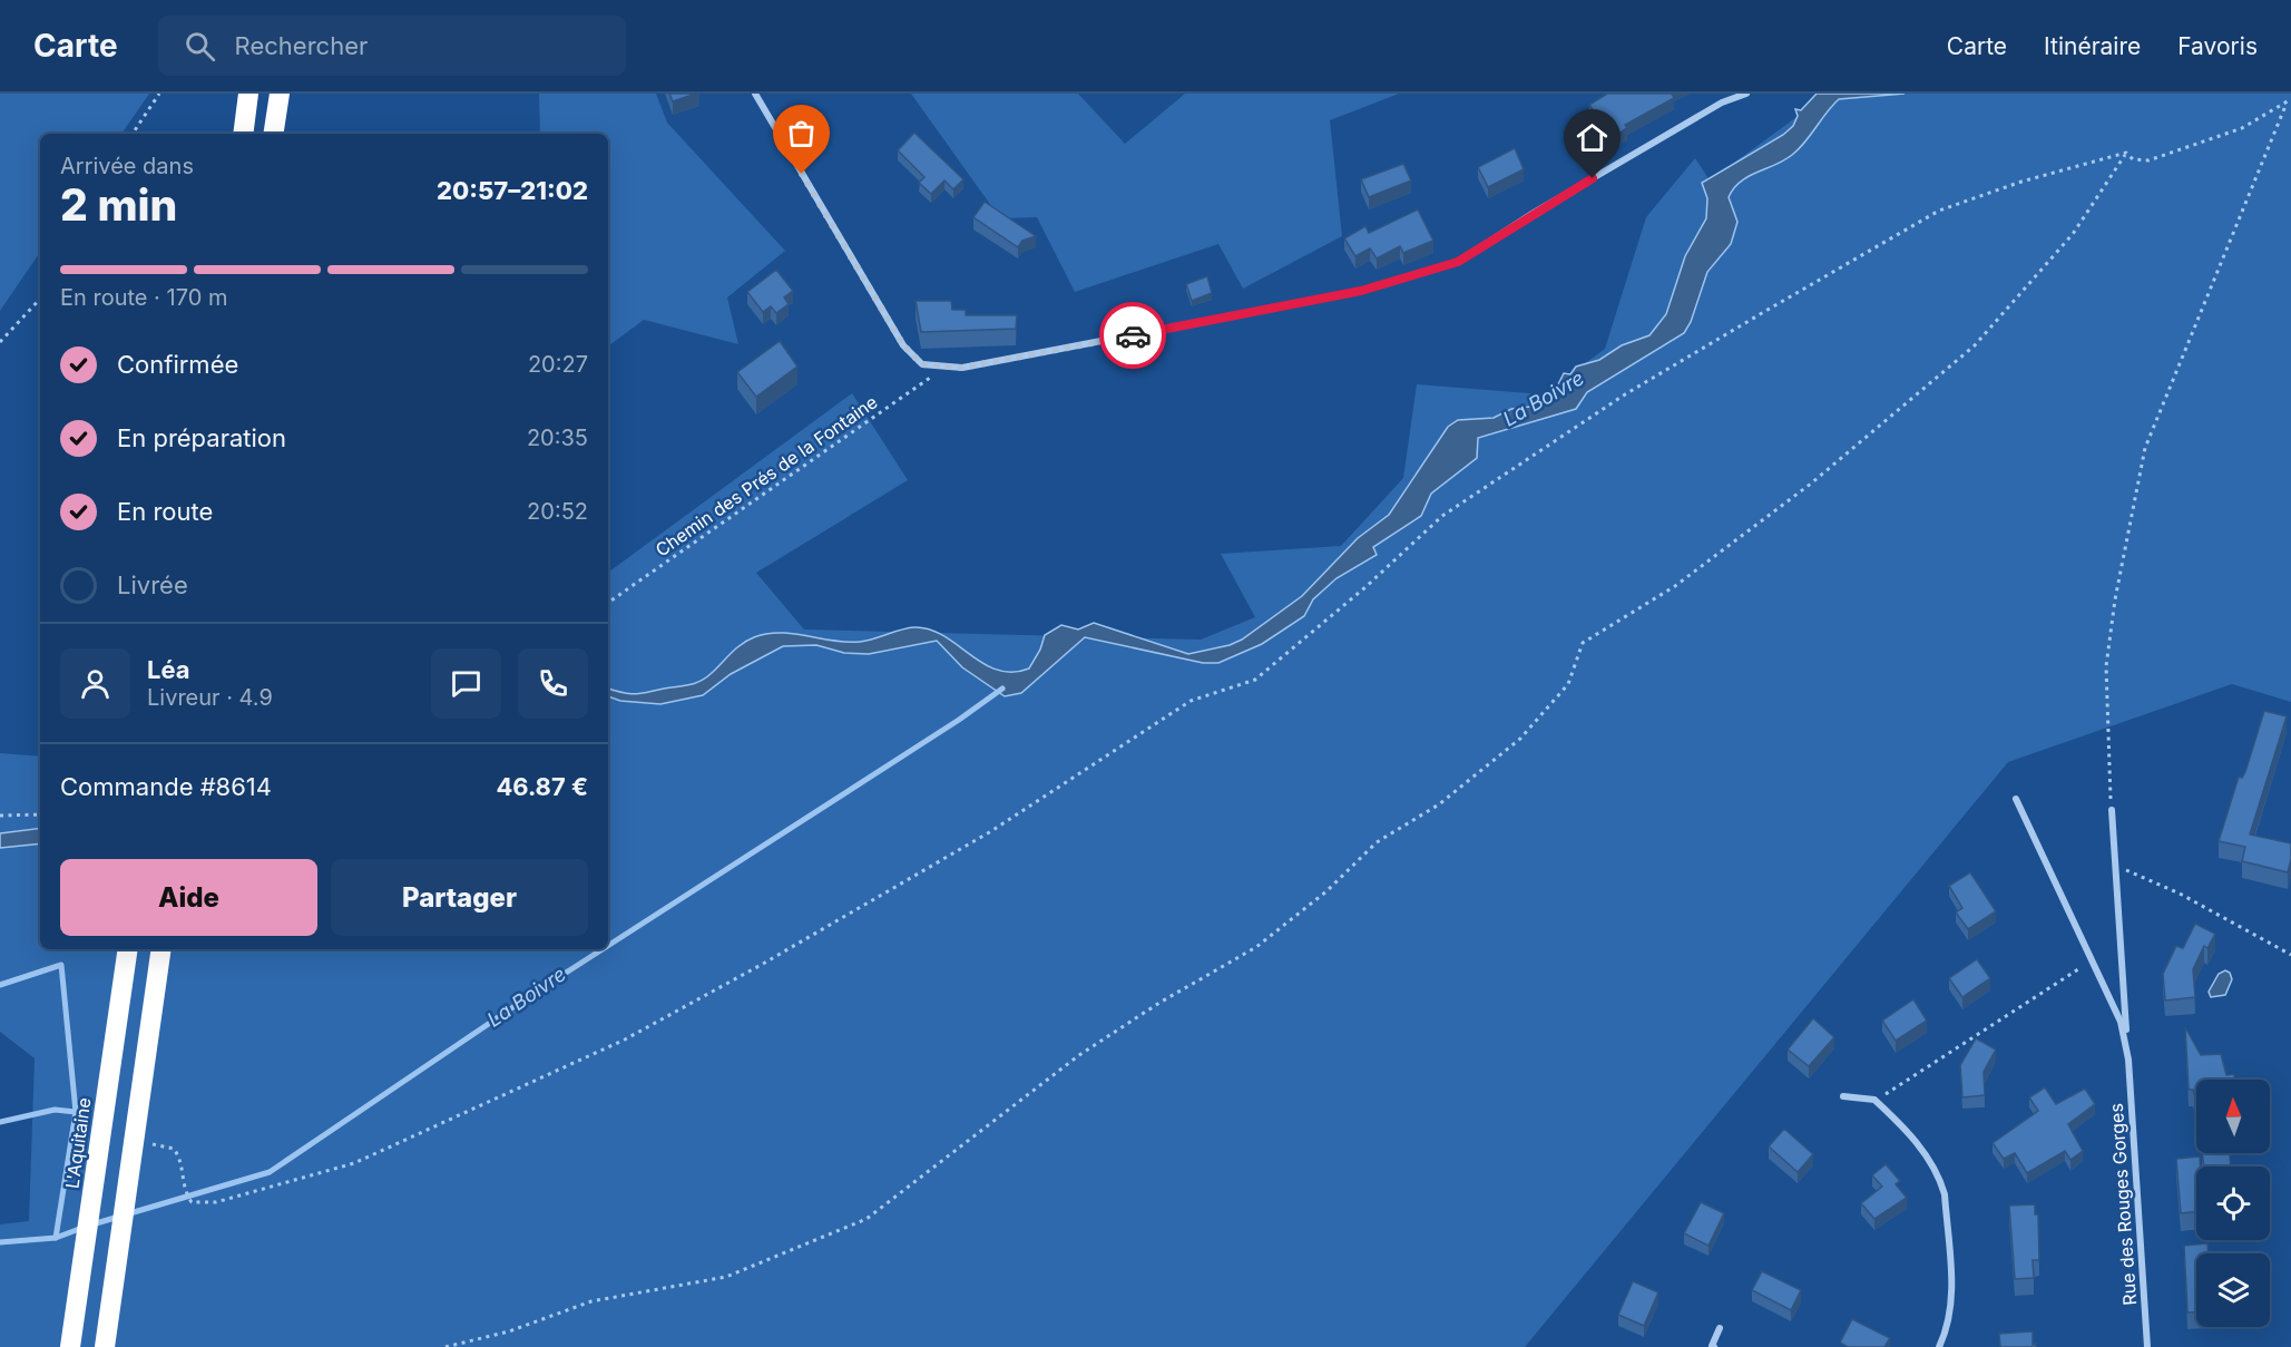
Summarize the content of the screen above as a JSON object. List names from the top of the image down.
{
  "streets": {
    "highway": ["L'Aquitaine"],
    "street": ["Rue des Rouges Gorges"],
    "path": ["Chemin des Prés de la Fontaine"]
  },
  "water": ["La Boivre"],
  "north": "top",
  "page": {
    "header": "Carte",
    "search": "Rechercher",
    "nav": ["Carte", "Itinéraire", "Favoris"],
    "heading": ["2 min", "Arrivée dans", "20:57–21:02"],
    "panel": [
      "Léa",
      "Livreur · 4.9",
      "Commande #8614",
      "46.87 €"
    ],
    "bar": "En route · 170 m",
    "list": [
      ["Confirmée", "20:27"],
      ["En préparation", "20:35"],
      ["En route", "20:52"],
      "Livrée"
    ],
    "buttons": ["Aide", "Partager"]
  }
}
